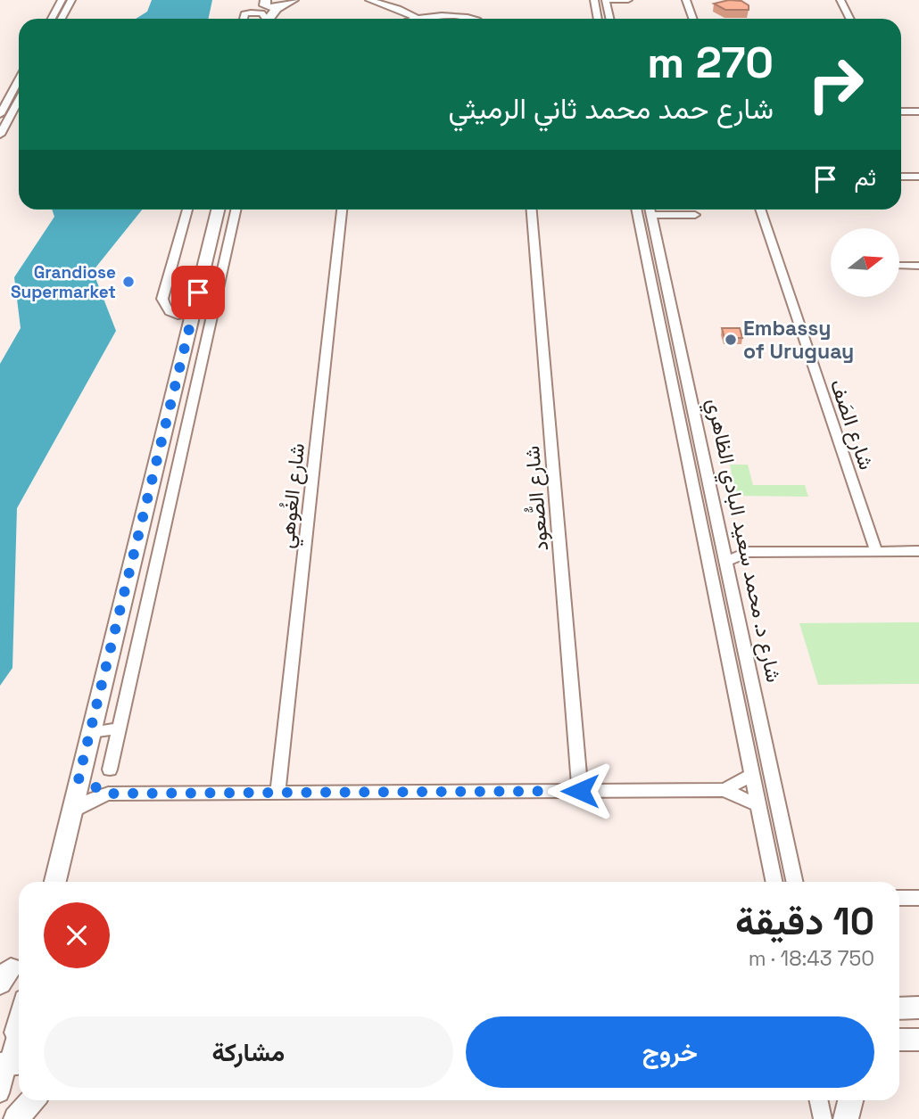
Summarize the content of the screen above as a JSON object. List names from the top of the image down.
{
  "streets": {
    "street": [
      "شارع الصَف",
      "شارع الغُوهي",
      "شارع الصُّعود",
      "شارع د. محمد سعيد البادي الظاهري"
    ]
  },
  "places": ["Grandiose Supermarket", "Embassy of Uruguay"],
  "north": "right",
  "page": {
    "turn": ["270 m", "شارع حمد محمد ثاني الرميثي"],
    "then": "ثم",
    "heading": ["10 دقيقة", "750 m · 18:43"],
    "buttons": ["خروج", "مشاركة"]
  }
}
